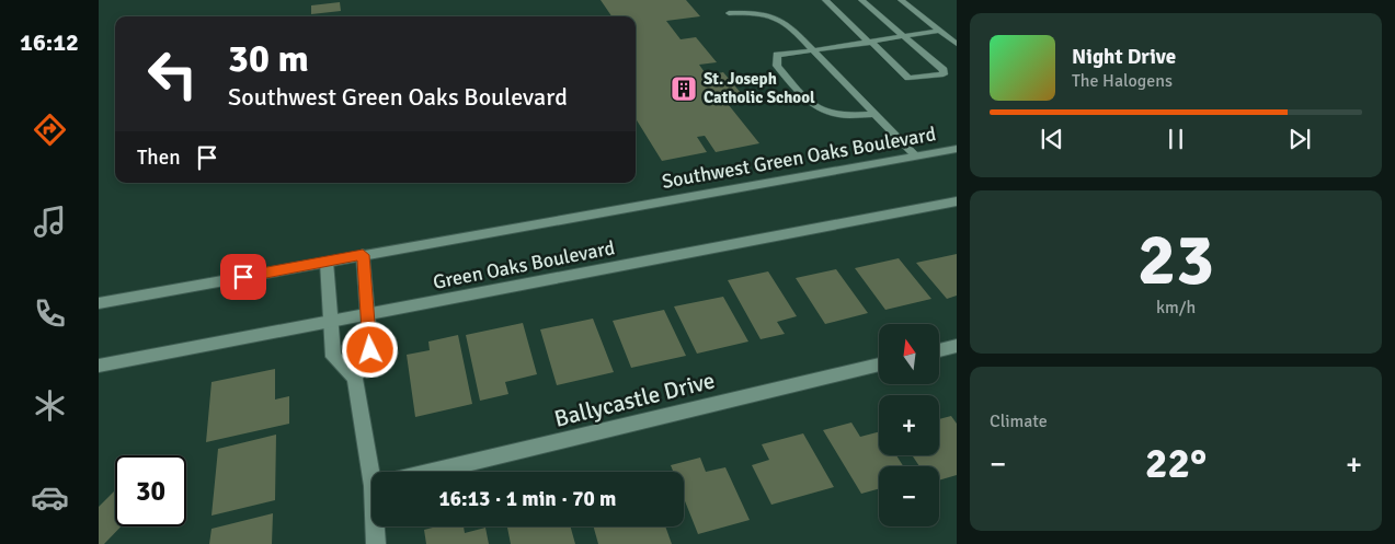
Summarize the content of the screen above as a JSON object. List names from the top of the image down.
{
  "streets": {
    "main road": ["Southwest Green Oaks Boulevard", "Green Oaks Boulevard", "Ballycastle Drive"]
  },
  "places": {
    "building": ["St. Joseph Catholic School"]
  },
  "north": "top",
  "page": {
    "tabs": "16:12",
    "turn": ["30 m", "Southwest Green Oaks Boulevard"],
    "song": ["Night Drive", "The Halogens"],
    "then": "Then",
    "tile": [
      ["23", "km/h"],
      "Climate"
    ],
    "map_buttons": ["+", "−"],
    "heat": ["−", "22°", "+"],
    "limit": "30",
    "trip": "16:13 · 1 min · 70 m"
  }
}
